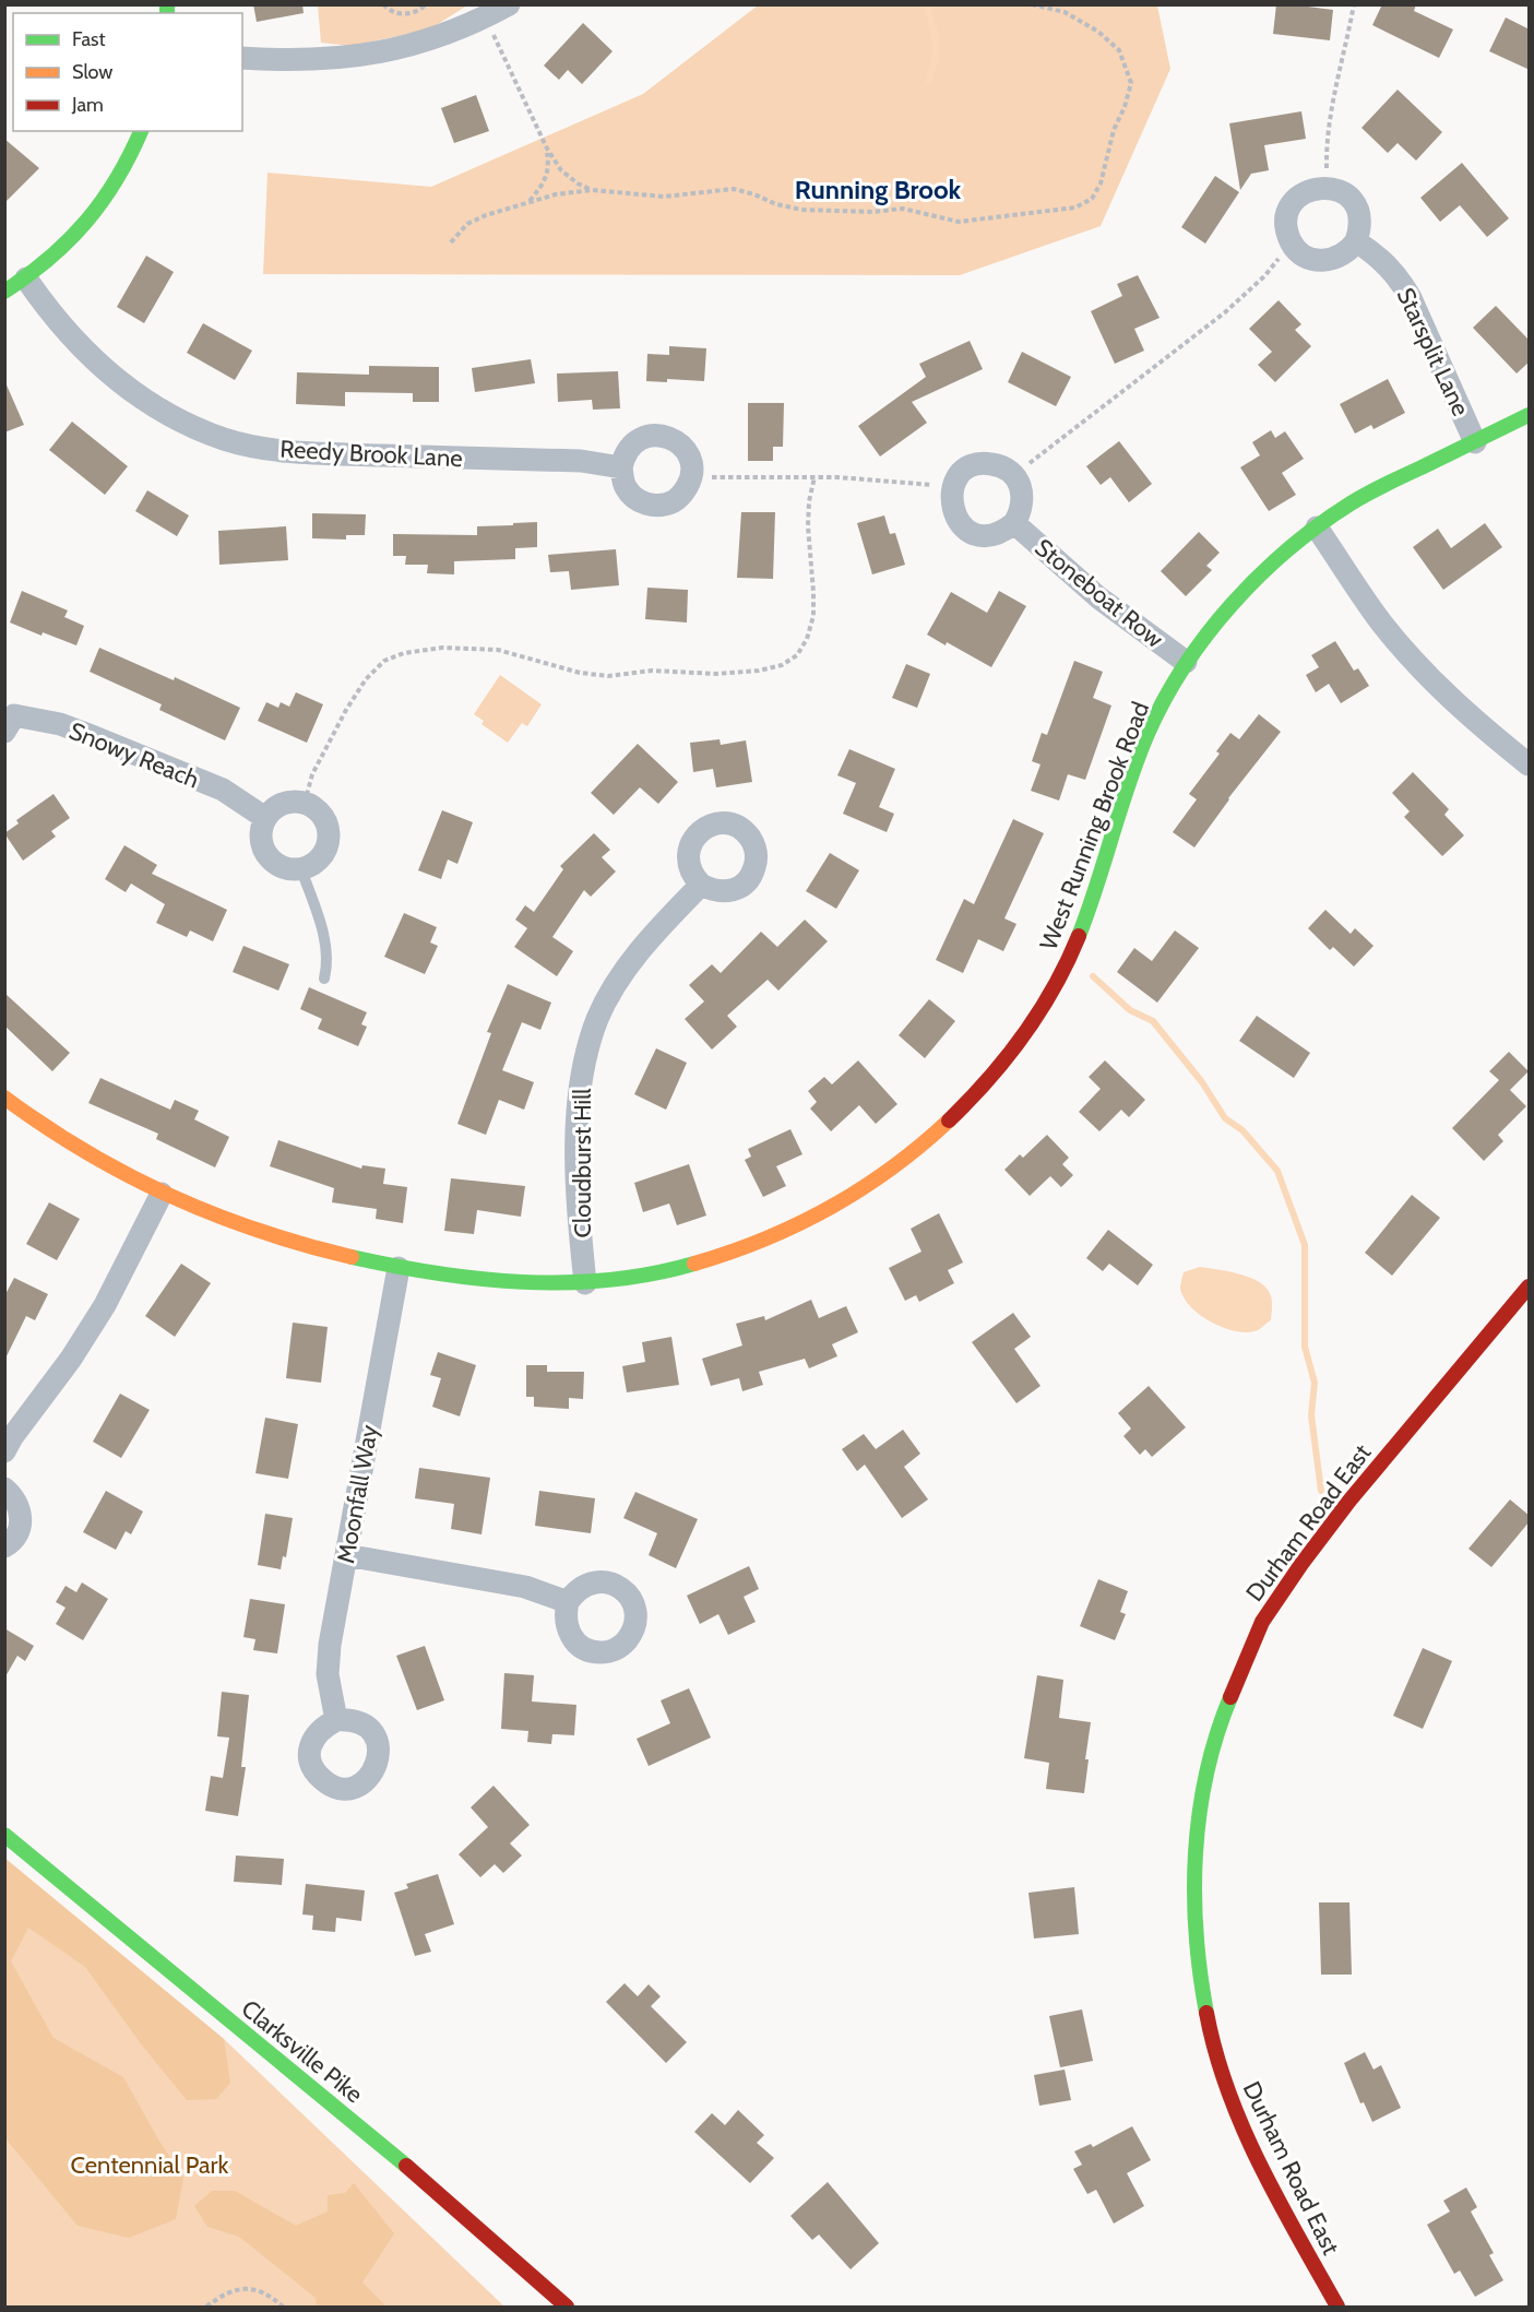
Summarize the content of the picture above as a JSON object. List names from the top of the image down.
{
  "streets": {
    "street": [
      "Starsplit Lane",
      "Reedy Brook Lane",
      "Stoneboat Row",
      "Snowy Reach",
      "West Running Brook Road",
      "Cloudburst Hill",
      "Moonfall Way",
      "Durham Road East",
      "Clarksville Pike"
    ]
  },
  "crossings": [
    ["Starsplit Lane", "West Running Brook Road"],
    ["Stoneboat Row", "West Running Brook Road"],
    ["West Running Brook Road", "Cloudburst Hill"],
    ["West Running Brook Road", "Moonfall Way"]
  ],
  "districts": ["Running Brook"],
  "parks": ["Centennial Park"],
  "legend": ["Fast", "Slow", "Jam"]
}
